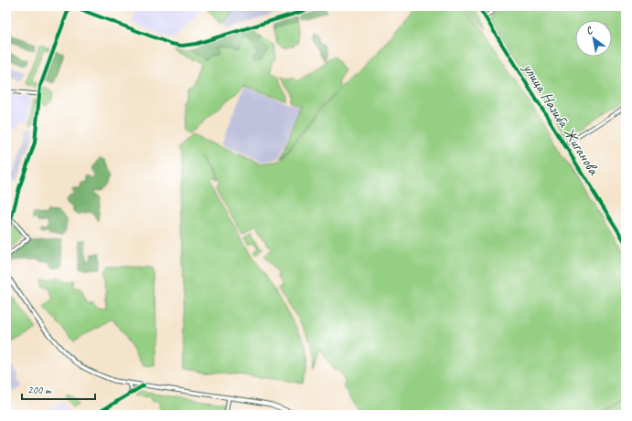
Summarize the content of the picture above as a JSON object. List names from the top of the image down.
{
  "streets": {
    "street": ["улица Назиба Жиганова"]
  },
  "scale_bar": "200 m",
  "north": "top left"
}
